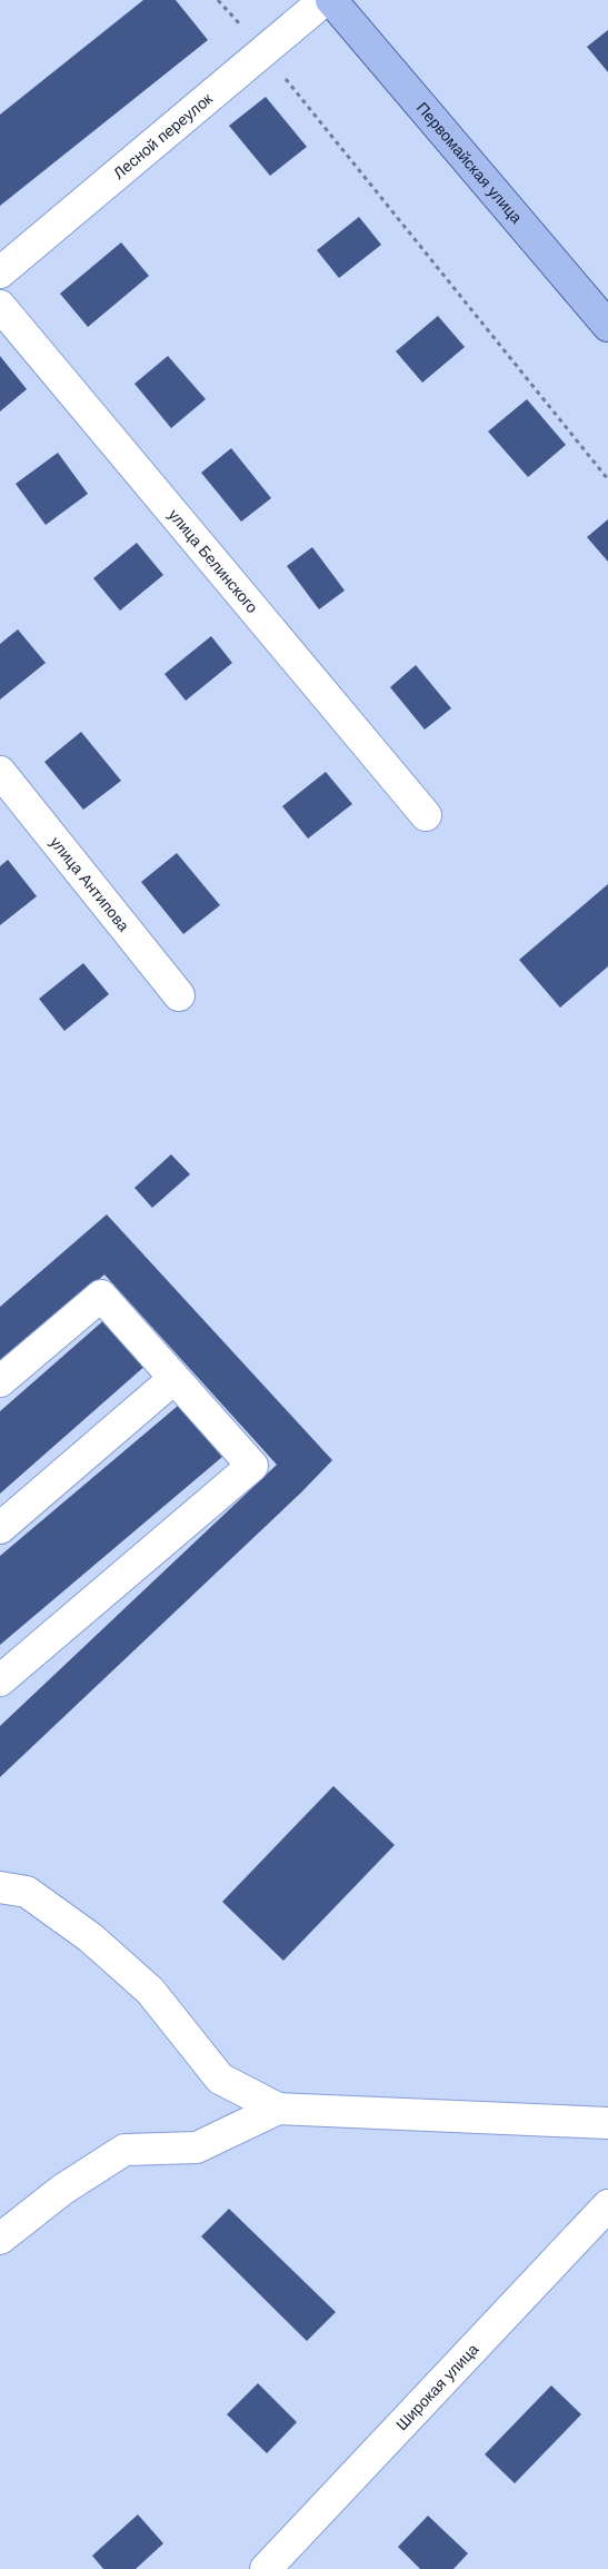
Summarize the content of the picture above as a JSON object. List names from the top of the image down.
{
  "streets": {
    "main road": ["Первомайская улица"],
    "street": [
      "Лесной переулок",
      "улица Белинского",
      "улица Антипова",
      "Широкая улица"
    ]
  }
}
